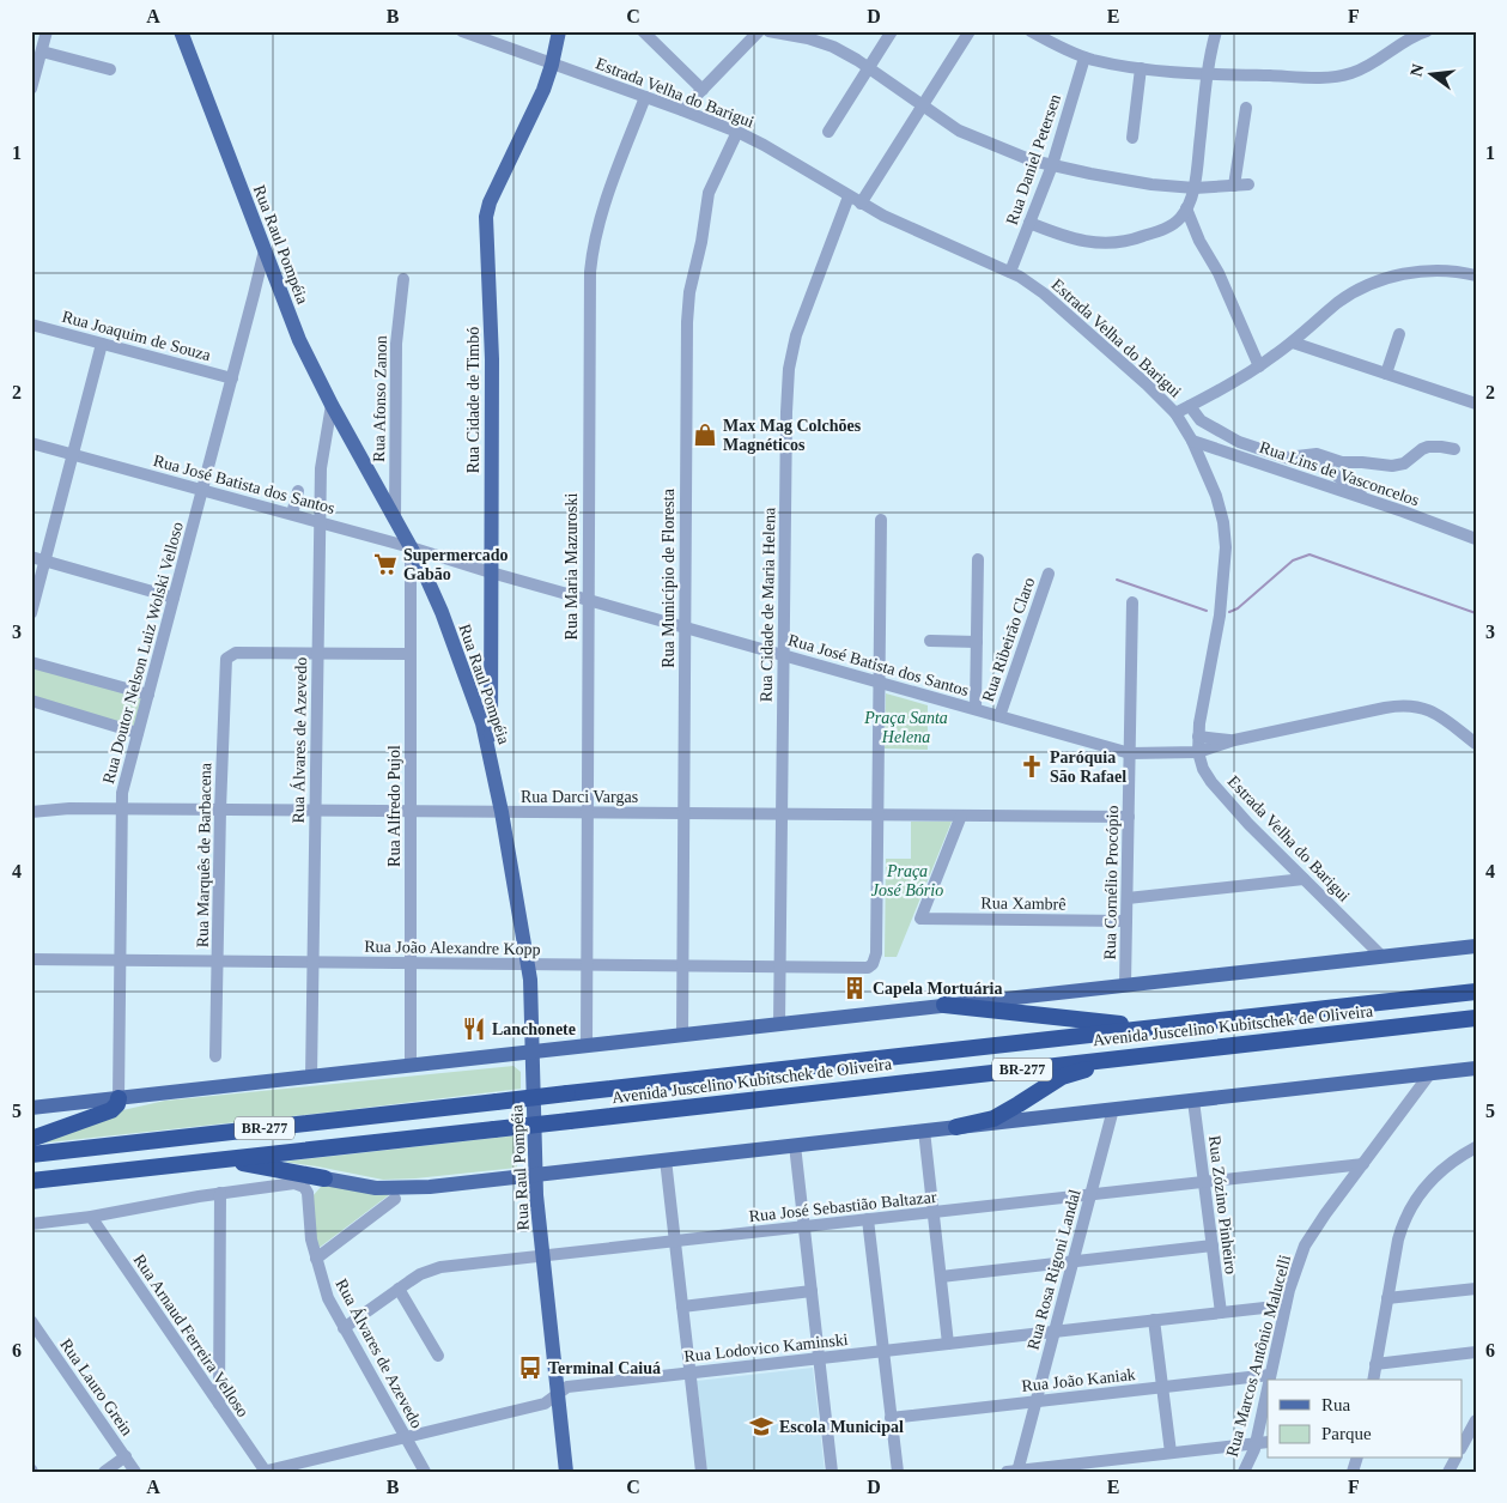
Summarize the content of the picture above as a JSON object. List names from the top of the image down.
{
  "streets": {
    "highway": ["Avenida Juscelino Kubitschek de Oliveira", "BR-277"],
    "main road": ["Rua Raul Pompéia", "Rua Cidade de Timbó"],
    "street": [
      "Estrada Velha do Barigui",
      "Rua Daniel Petersen",
      "Rua Joaquim de Souza",
      "Rua Afonso Zanon",
      "Rua Lins de Vasconcelos",
      "Rua José Batista dos Santos",
      "Rua Maria Mazuroski",
      "Rua Município de Floresta",
      "Rua Cidade de Maria Helena",
      "Rua Ribeirão Claro",
      "Rua Doutor Nelson Luiz Wolski Velloso",
      "Rua Álvares de Azevedo",
      "Rua Darci Vargas",
      "Rua Alfredo Pujol",
      "Rua Marquês de Barbacena",
      "Rua Cornélio Procópio",
      "Rua Xambrê",
      "Rua João Alexandre Kopp",
      "Rua Zózino Pinheiro",
      "Rua José Sebastião Baltazar",
      "Rua Rosa Rigoni Landal",
      "Rua Arnaud Ferreira Velloso",
      "Rua Lodovico Kaminski",
      "Rua Marcos Antônio Malucelli",
      "Rua João Kaniak",
      "Rua Lauro Grein"
    ]
  },
  "crossings": [
    ["Estrada Velha do Barigui", "Rua Daniel Petersen"],
    ["Estrada Velha do Barigui", "Rua Cidade de Timbó"],
    ["Estrada Velha do Barigui", "Rua Lins de Vasconcelos"],
    ["Estrada Velha do Barigui", "Rua José Batista dos Santos"],
    ["Estrada Velha do Barigui", "Rua Maria Mazuroski"],
    ["Estrada Velha do Barigui", "Rua Município de Floresta"],
    ["Estrada Velha do Barigui", "Rua Cidade de Maria Helena"],
    ["Rua Raul Pompéia", "Rua Afonso Zanon"],
    ["Rua Raul Pompéia", "Rua Cidade de Timbó"],
    ["Rua Raul Pompéia", "Rua José Batista dos Santos"],
    ["Rua Raul Pompéia", "Rua Doutor Nelson Luiz Wolski Velloso"],
    ["Rua Raul Pompéia", "Rua Álvares de Azevedo"],
    ["Rua Raul Pompéia", "Rua Darci Vargas"],
    ["Rua Raul Pompéia", "Rua Alfredo Pujol"],
    ["Rua Raul Pompéia", "Rua João Alexandre Kopp"],
    ["Rua Raul Pompéia", "Rua José Sebastião Baltazar"],
    ["Rua Raul Pompéia", "Rua Lodovico Kaminski"],
    ["Rua Joaquim de Souza", "Rua Doutor Nelson Luiz Wolski Velloso"],
    ["Rua Cidade de Timbó", "Rua José Batista dos Santos"],
    ["Rua José Batista dos Santos", "Rua Maria Mazuroski"],
    ["Rua José Batista dos Santos", "Rua Município de Floresta"],
    ["Rua José Batista dos Santos", "Rua Cidade de Maria Helena"],
    ["Rua José Batista dos Santos", "Rua Ribeirão Claro"],
    ["Rua José Batista dos Santos", "Rua Doutor Nelson Luiz Wolski Velloso"],
    ["Rua José Batista dos Santos", "Rua Álvares de Azevedo"],
    ["Rua José Batista dos Santos", "Rua Alfredo Pujol"],
    ["Rua José Batista dos Santos", "Rua Cornélio Procópio"],
    ["Rua Maria Mazuroski", "Rua Darci Vargas"],
    ["Rua Maria Mazuroski", "Rua João Alexandre Kopp"],
    ["Rua Município de Floresta", "Rua Darci Vargas"],
    ["Rua Município de Floresta", "Rua João Alexandre Kopp"],
    ["Rua Cidade de Maria Helena", "Rua Darci Vargas"],
    ["Rua Cidade de Maria Helena", "Rua João Alexandre Kopp"],
    ["Rua Doutor Nelson Luiz Wolski Velloso", "Rua Darci Vargas"],
    ["Rua Doutor Nelson Luiz Wolski Velloso", "Rua João Alexandre Kopp"],
    ["Rua Álvares de Azevedo", "Rua Darci Vargas"],
    ["Rua Álvares de Azevedo", "Rua Marquês de Barbacena"],
    ["Rua Álvares de Azevedo", "Rua João Alexandre Kopp"],
    ["Rua Álvares de Azevedo", "Rua José Sebastião Baltazar"],
    ["Rua Álvares de Azevedo", "Rua Lodovico Kaminski"],
    ["Rua Darci Vargas", "Rua Alfredo Pujol"],
    ["Rua Darci Vargas", "Rua Marquês de Barbacena"],
    ["Rua Darci Vargas", "Rua Cornélio Procópio"],
    ["Rua Darci Vargas", "Rua Xambrê"],
    ["Rua Darci Vargas", "Rua João Alexandre Kopp"],
    ["Rua Alfredo Pujol", "Rua João Alexandre Kopp"],
    ["Rua Marquês de Barbacena", "Rua João Alexandre Kopp"],
    ["Rua Cornélio Procópio", "Rua Xambrê"],
    ["Rua Zózino Pinheiro", "Rua José Sebastião Baltazar"],
    ["Rua Zózino Pinheiro", "Rua Lodovico Kaminski"],
    ["Rua José Sebastião Baltazar", "Rua Rosa Rigoni Landal"],
    ["Rua José Sebastião Baltazar", "Rua Marcos Antônio Malucelli"],
    ["Rua Rosa Rigoni Landal", "Rua Lodovico Kaminski"],
    ["Rua Rosa Rigoni Landal", "Rua João Kaniak"],
    ["Rua Arnaud Ferreira Velloso", "Rua Lodovico Kaminski"],
    ["Rua Lodovico Kaminski", "Rua Marcos Antônio Malucelli"],
    ["Rua Marcos Antônio Malucelli", "Rua João Kaniak"]
  ],
  "parks": ["Praça Santa Helena", "Praça José Bório"],
  "places": {
    "shop": ["Max Mag Colchões Magnéticos"],
    "supermarket": ["Supermercado Gabão"],
    "church": ["Paróquia São Rafael"],
    "building": ["Capela Mortuária"],
    "restaurant": ["Lanchonete"],
    "bus stop": ["Terminal Caiuá"],
    "school or university": ["Escola Municipal"]
  },
  "legend": ["Rua", "Parque"],
  "north": "left",
  "grid": {
    "columns": [
      "A",
      "B",
      "C",
      "D",
      "E",
      "F"
    ],
    "rows": [
      "1",
      "2",
      "3",
      "4",
      "5",
      "6"
    ]
  }
}
